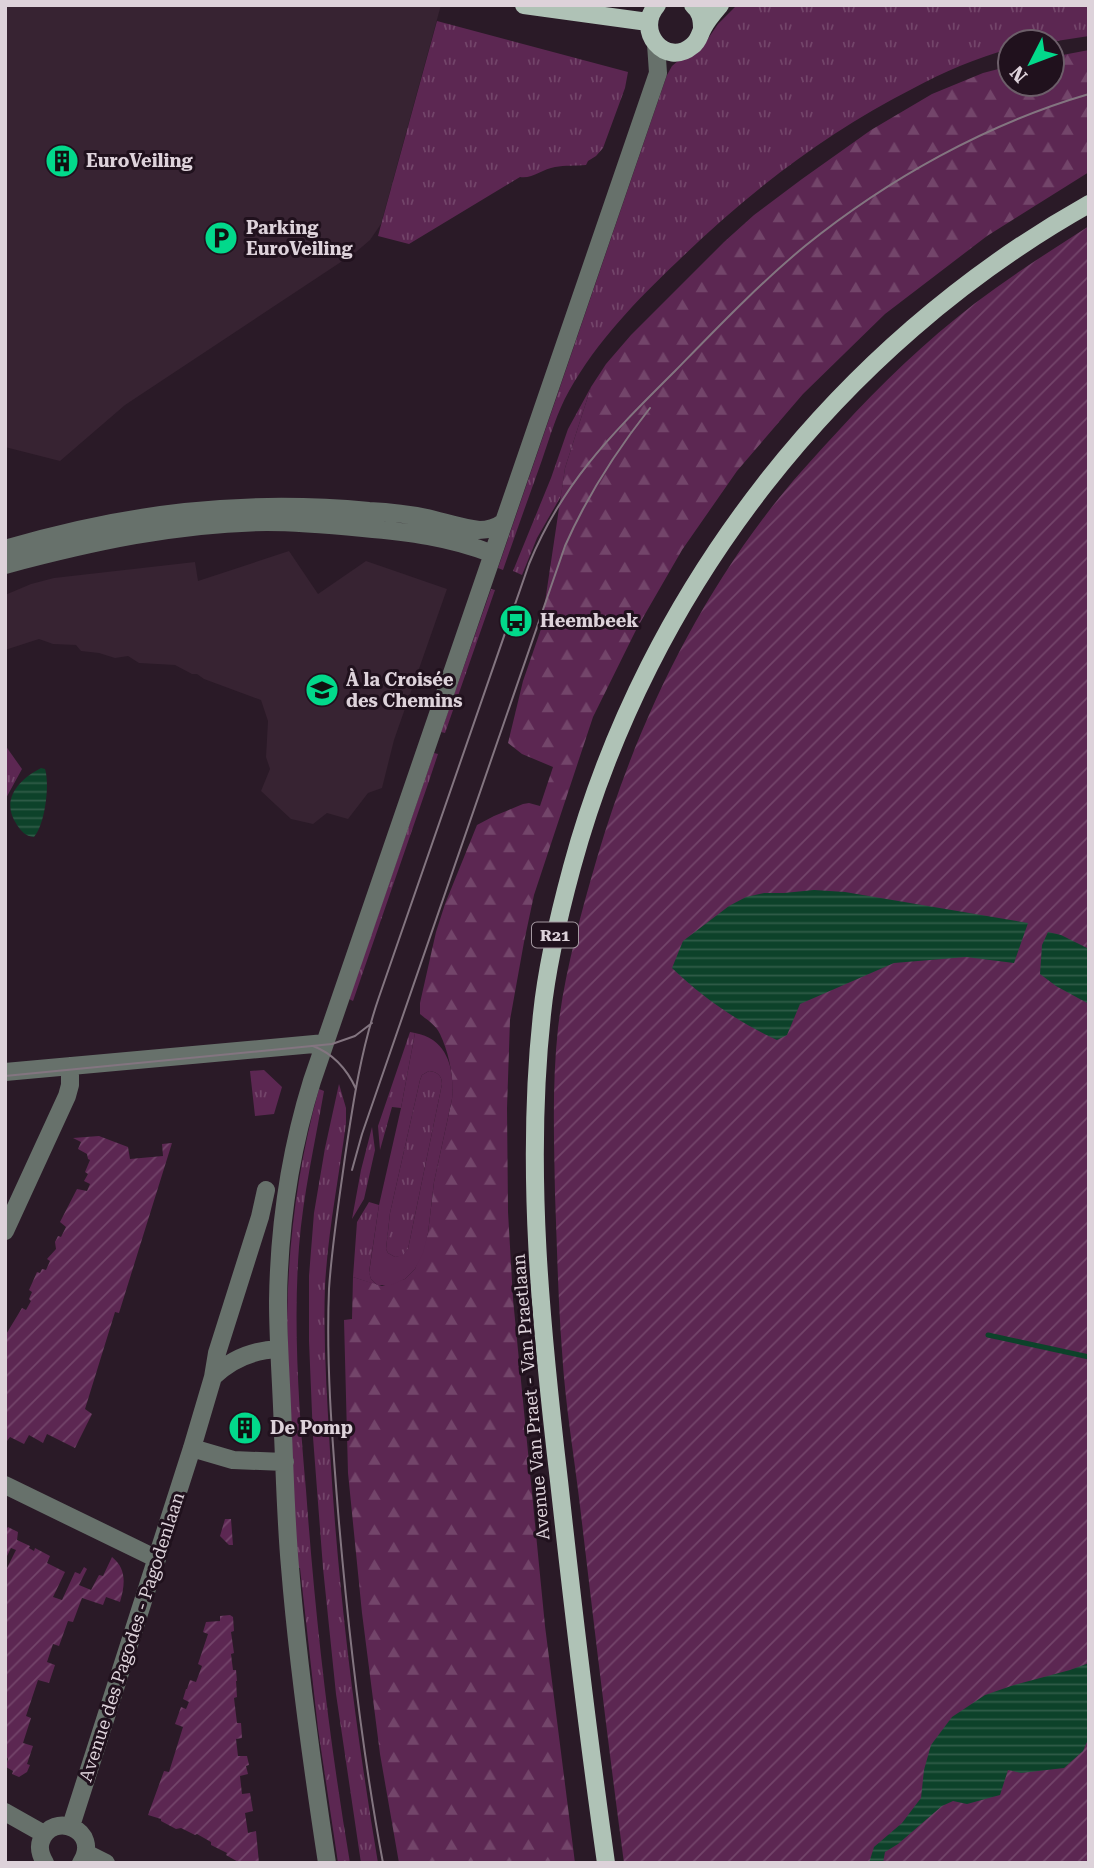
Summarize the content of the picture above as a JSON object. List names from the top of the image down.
{
  "streets": {
    "main road": ["R21", "Avenue Van Praet - Van Praetlaan"],
    "street": ["Avenue des Pagodes - Pagodenlaan"]
  },
  "places": {
    "building": ["EuroVeiling", "De Pomp"],
    "parking": ["Parking EuroVeiling"],
    "bus stop": ["Heembeek"],
    "school or university": ["À la Croisée des Chemins"]
  },
  "north": "bottom left"
}
